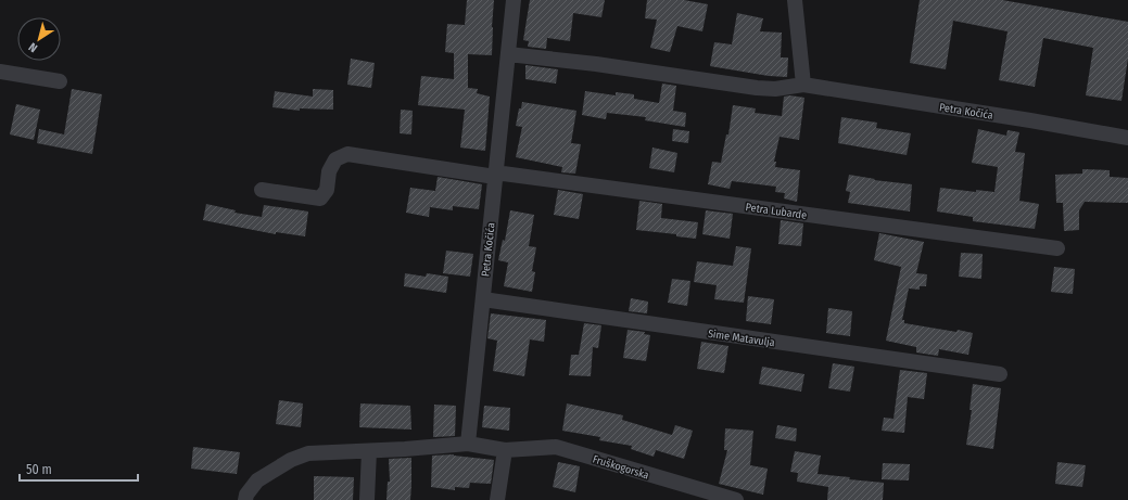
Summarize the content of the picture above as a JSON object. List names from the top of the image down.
{
  "streets": {
    "street": [
      "Petra Kočića",
      "Petra Lubarde",
      "Sime Matavulja",
      "Fruškogorska"
    ]
  },
  "crossings": [
    ["Petra Kočića", "Petra Lubarde"],
    ["Petra Kočića", "Sime Matavulja"],
    ["Petra Kočića", "Fruškogorska"]
  ],
  "scale_bar": "50 m",
  "north": "bottom left"
}
